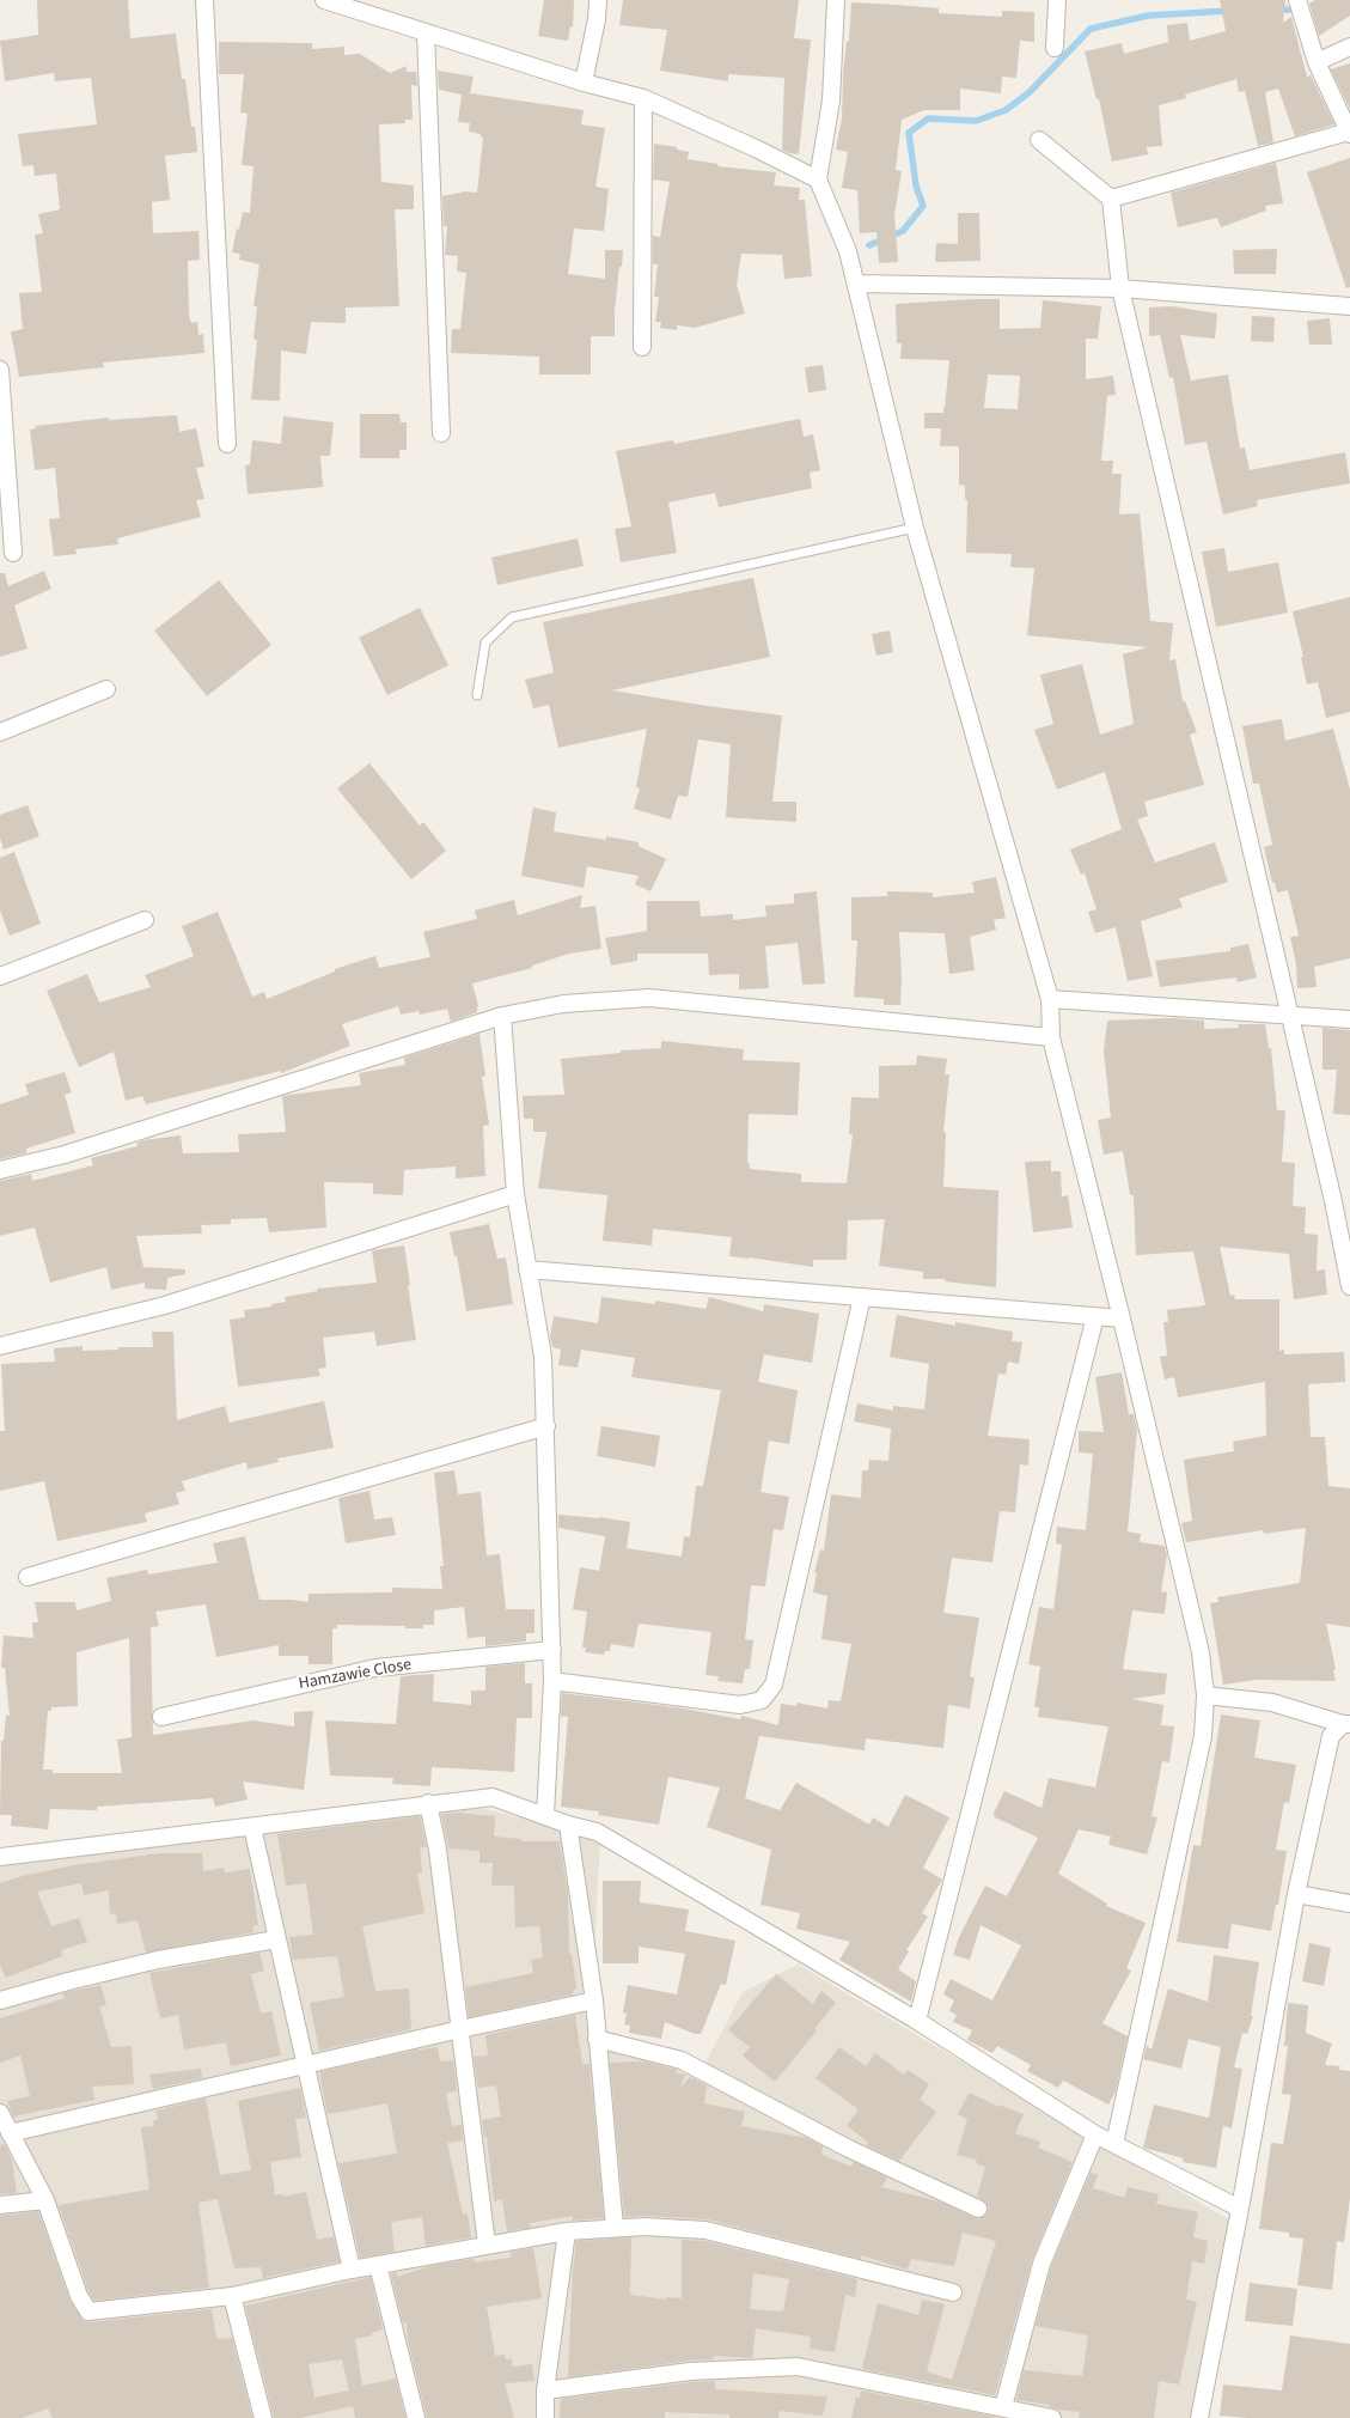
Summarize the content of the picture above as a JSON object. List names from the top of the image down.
{
  "streets": {
    "street": ["Hamzawie Close"]
  }
}
